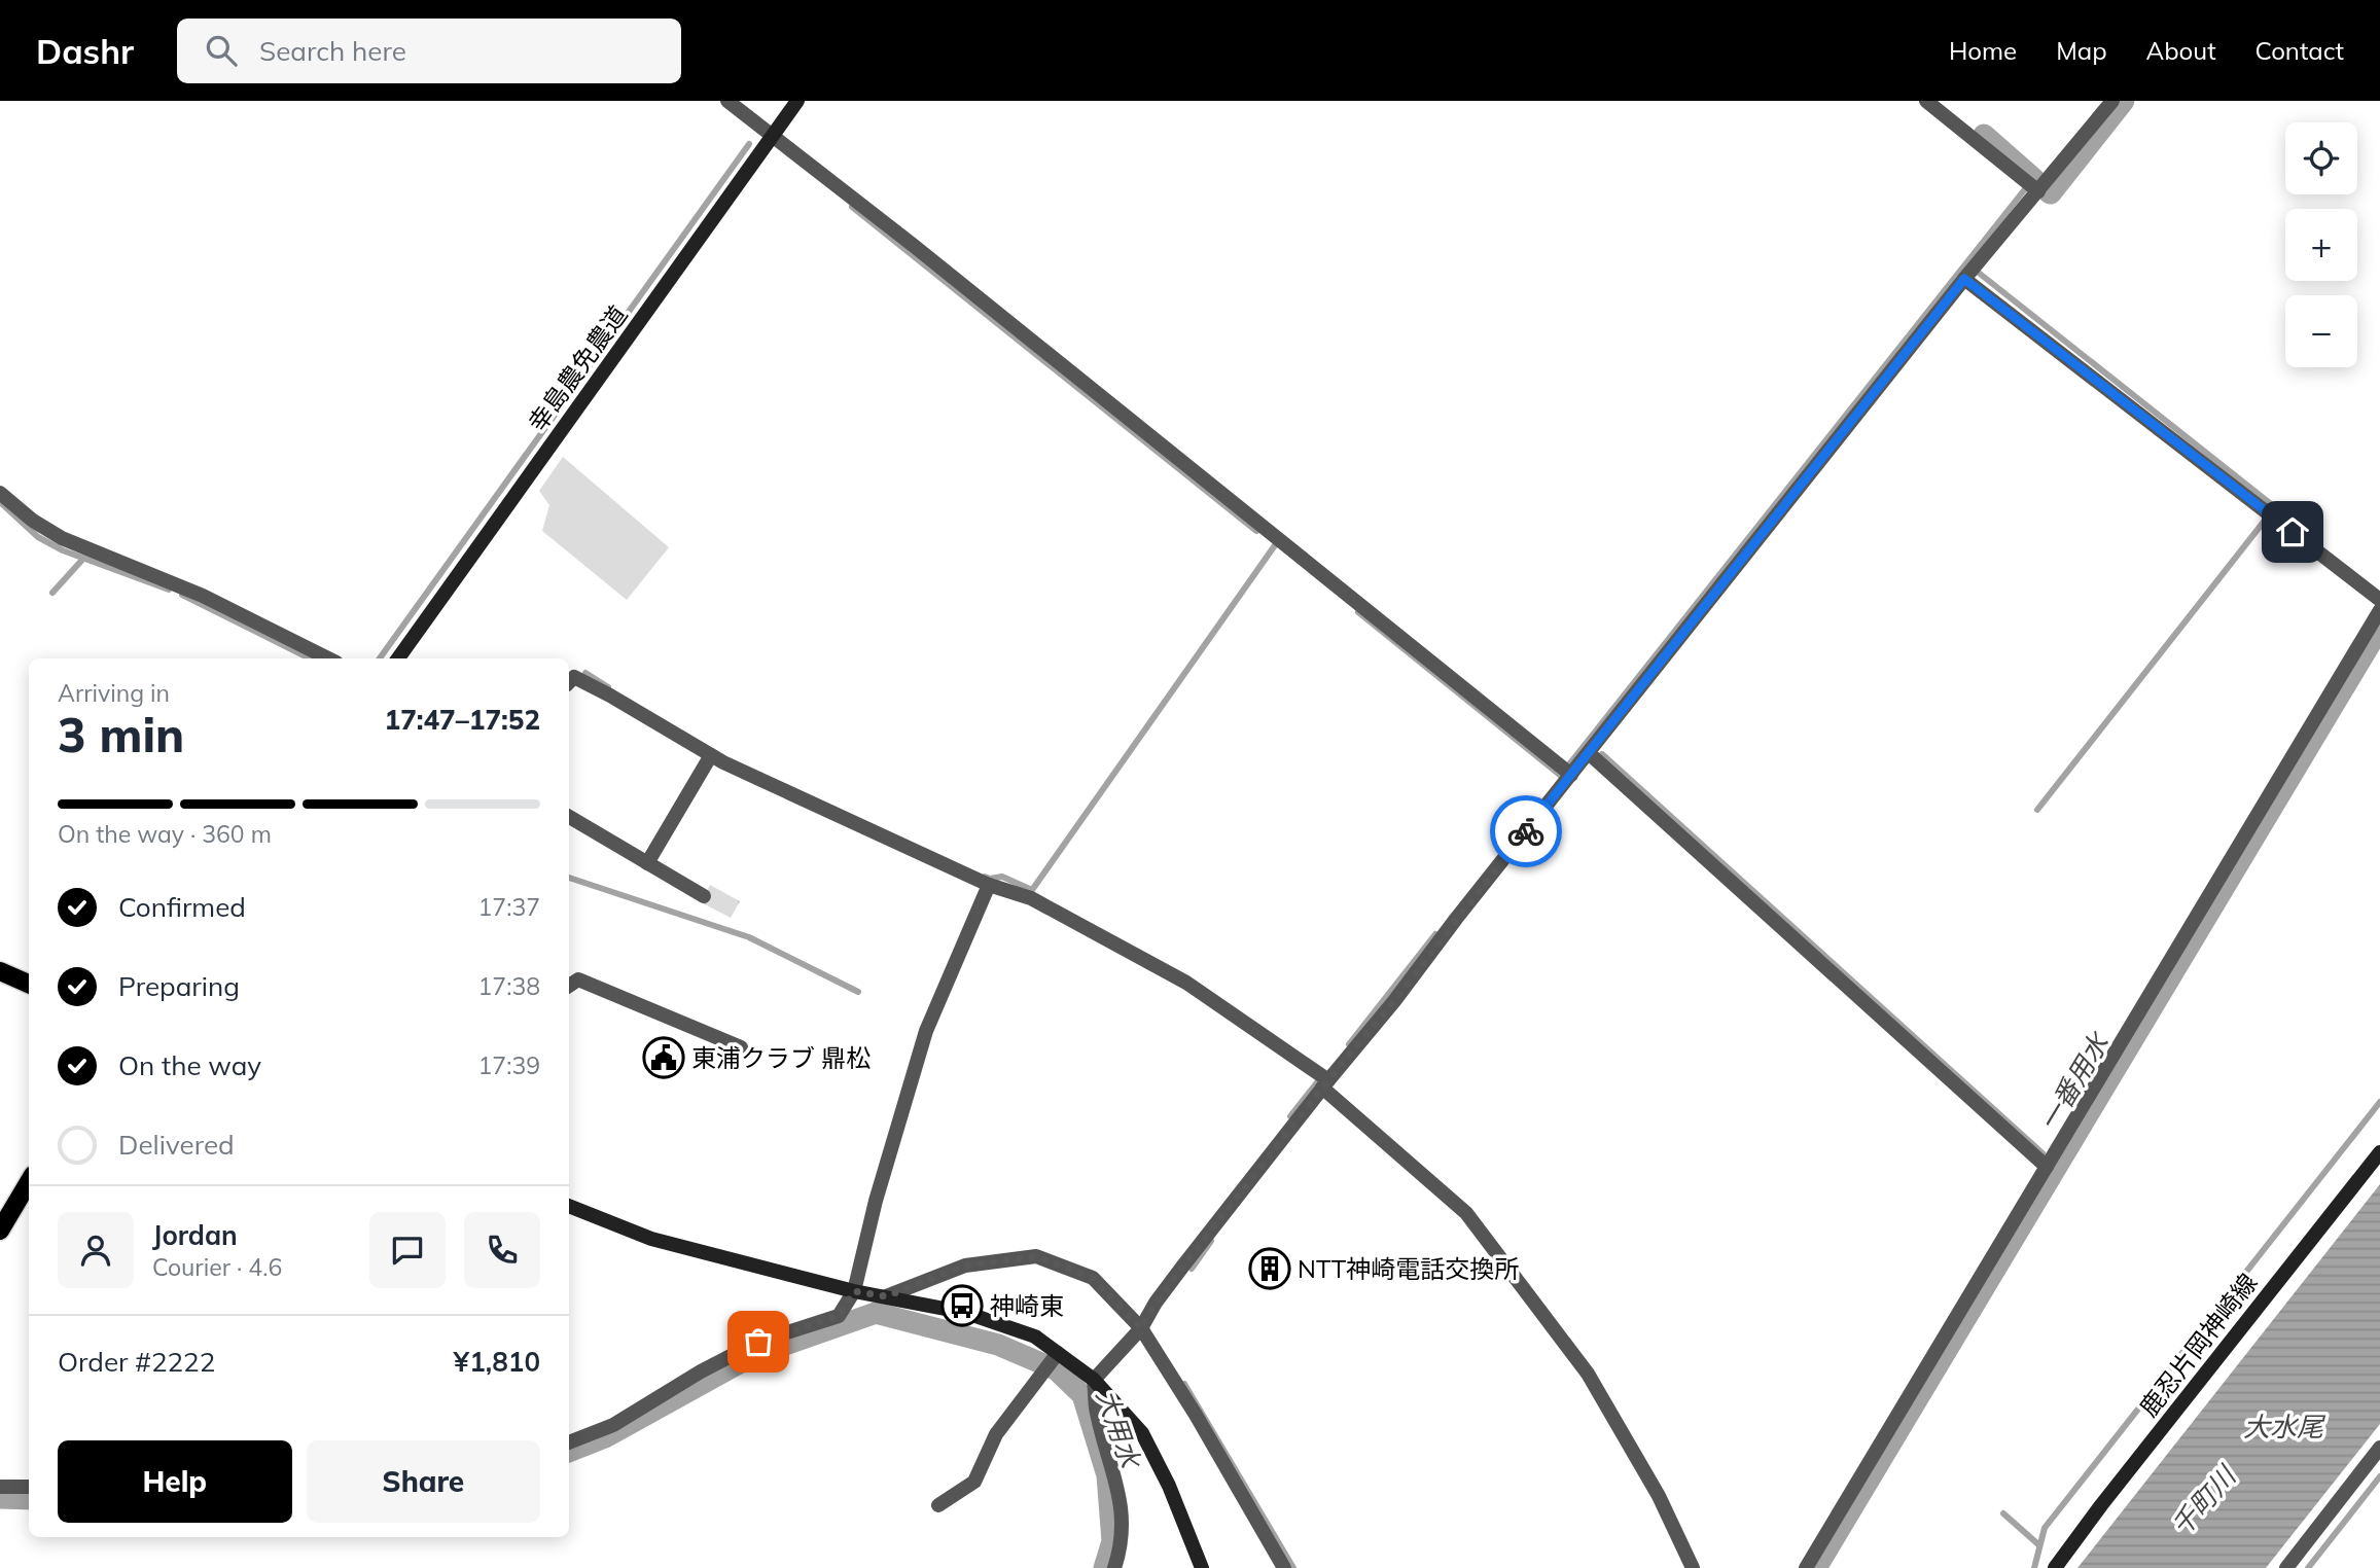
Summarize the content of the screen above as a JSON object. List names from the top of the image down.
{
  "streets": {
    "street": ["幸島農免農道", "鹿忍片岡神崎線"]
  },
  "water": [
    "一番用水",
    "大水尾",
    "大用水",
    "千町川"
  ],
  "places": {
    "public building": ["東浦クラブ 鼎松"],
    "building": ["NTT神崎電話交換所"],
    "bus stop": ["神崎東"]
  },
  "page": {
    "header": "Dashr",
    "search": "Search here",
    "nav": [
      "Home",
      "Map",
      "About",
      "Contact"
    ],
    "map_buttons": ["+", "−"],
    "heading": ["3 min", "Arriving in", "17:47–17:52"],
    "panel": [
      "Jordan",
      "Courier · 4.6",
      "Order #2222",
      "¥1,810"
    ],
    "bar": "On the way · 360 m",
    "list": [
      ["Confirmed", "17:37"],
      ["Preparing", "17:38"],
      ["On the way", "17:39"],
      "Delivered"
    ],
    "buttons": ["Help", "Share"]
  }
}
